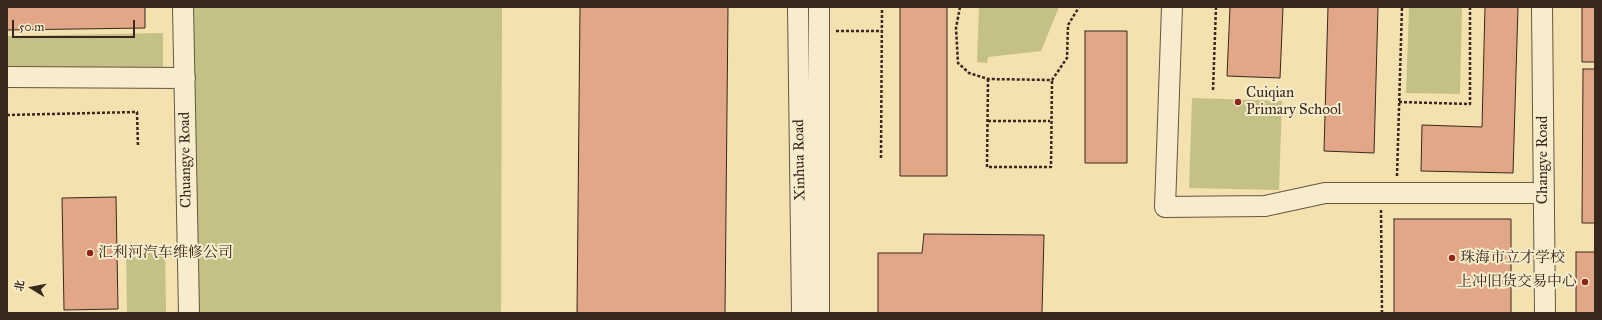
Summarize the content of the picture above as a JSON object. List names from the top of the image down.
{
  "streets": {
    "street": ["Chuangye Road", "Xinhua Road", "Changye Road"]
  },
  "places": [
    "Cuiqian Primary School",
    "汇利河汽车维修公司",
    "珠海市立才学校",
    "上冲旧货交易中心"
  ],
  "scale_bar": "50 m",
  "north": "left"
}
